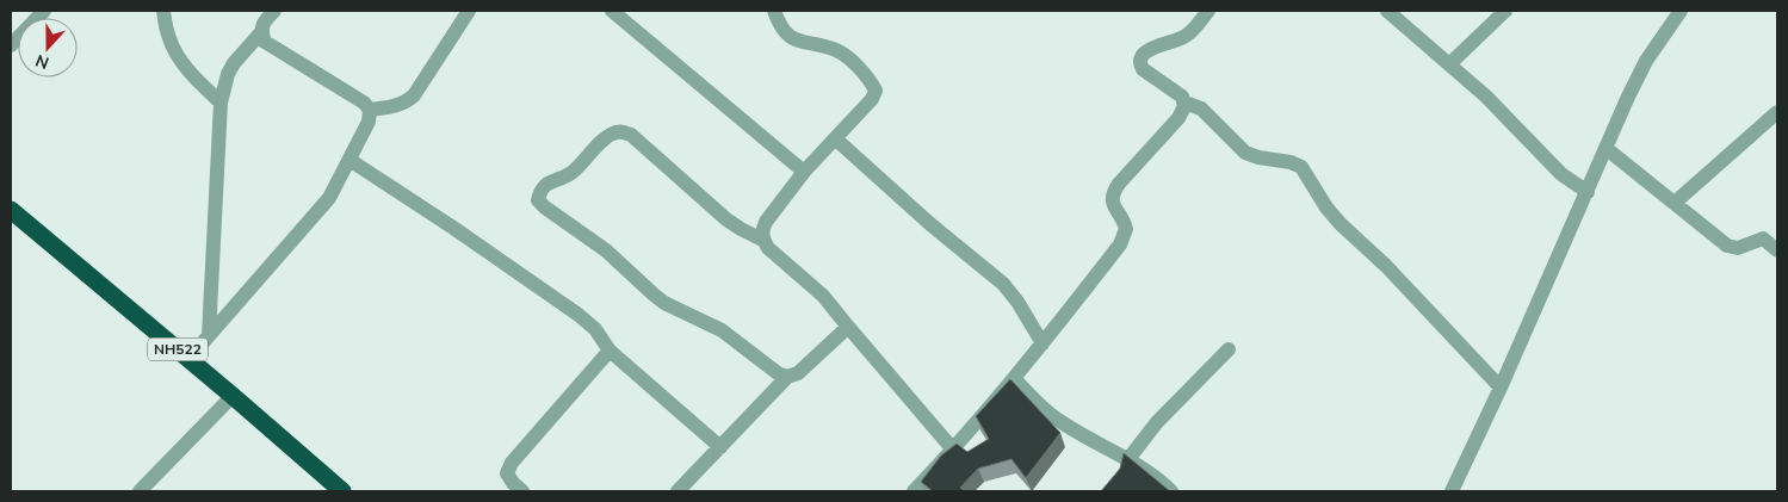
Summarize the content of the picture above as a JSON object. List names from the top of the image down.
{
  "streets": {
    "highway": ["NH522"]
  },
  "north": "bottom"
}
